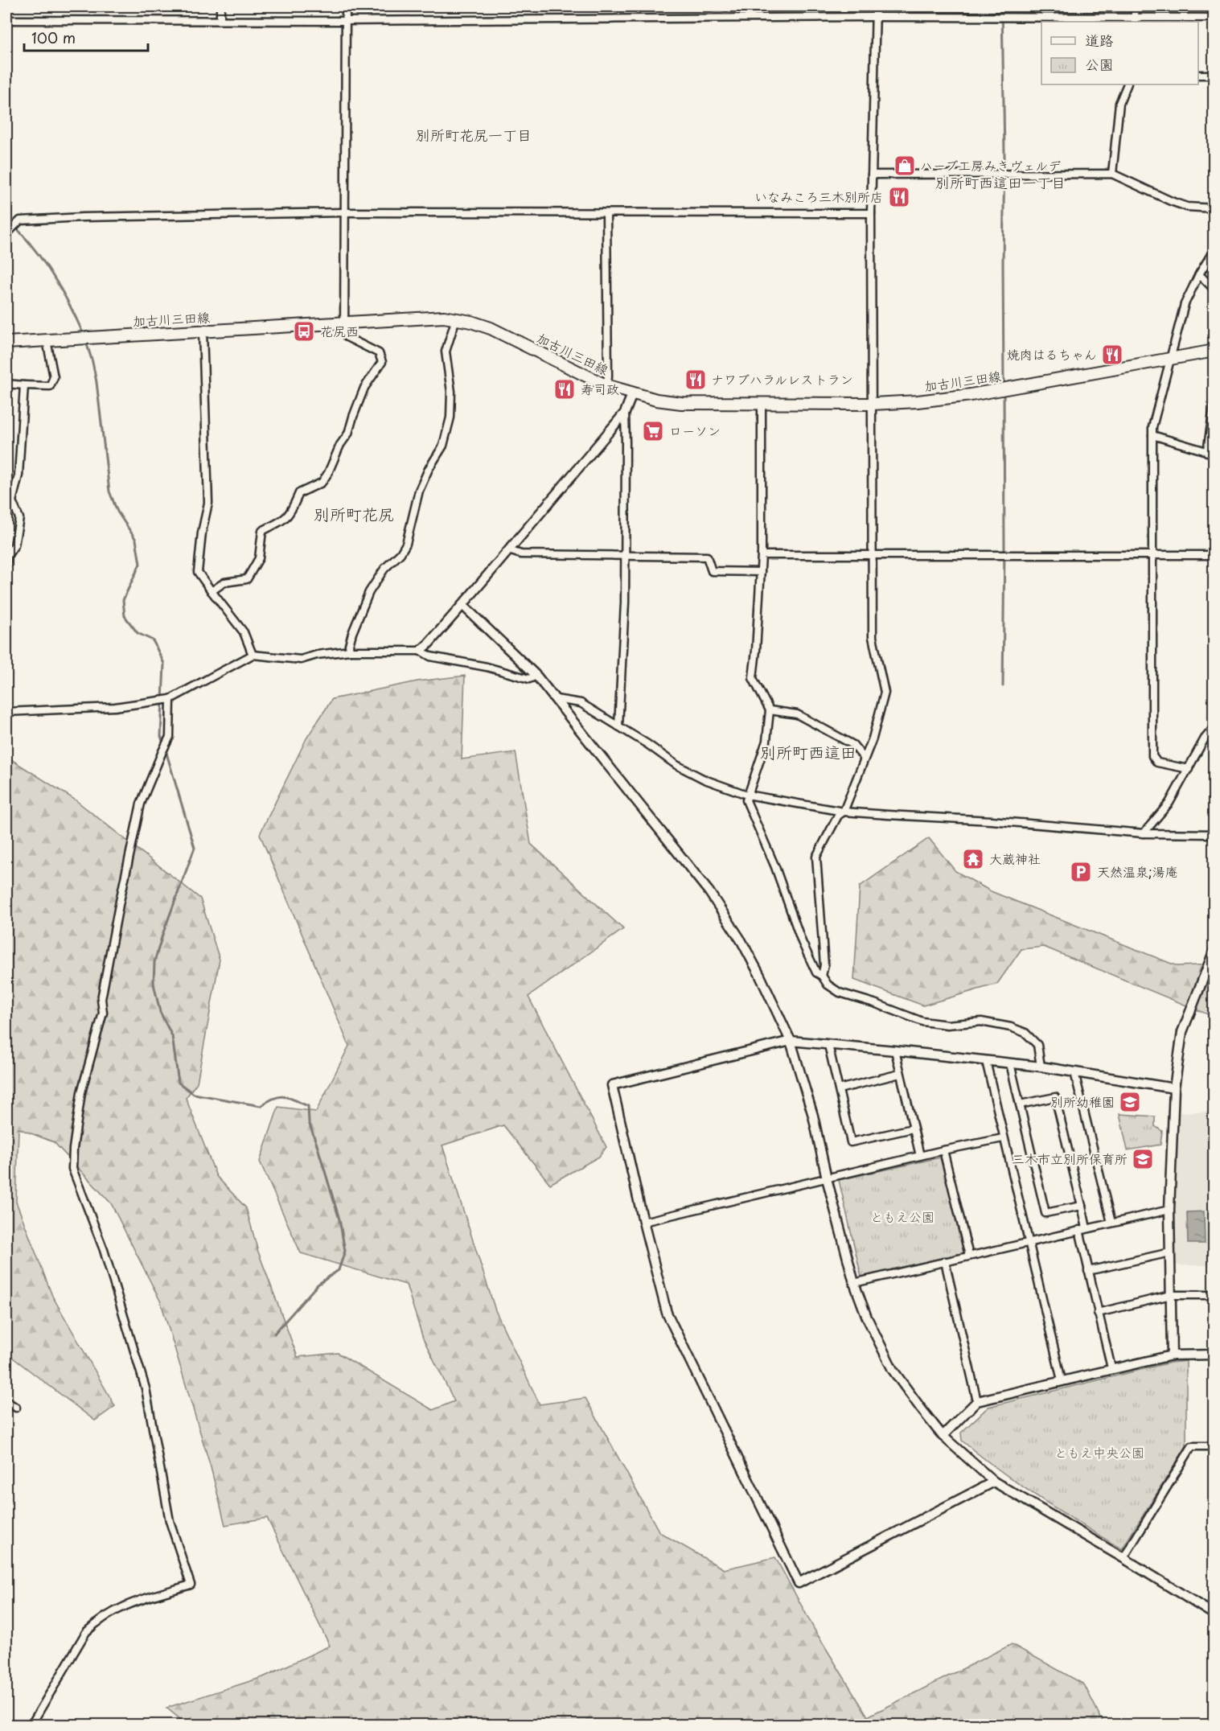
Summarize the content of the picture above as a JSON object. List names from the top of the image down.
{
  "streets": {
    "main road": ["加古川三田線"]
  },
  "districts": [
    "別所町花尻一丁目",
    "別所町西這田一丁目",
    "別所町花尻",
    "別所町西這田"
  ],
  "parks": ["ともえ公園", "ともえ中央公園"],
  "places": {
    "shop": ["ハーブ工房みきヴェルデ"],
    "restaurant": [
      "いなみころ三木別所店",
      "焼肉はるちゃん",
      "ナワブハラルレストラン",
      "寿司政"
    ],
    "bus stop": ["花尻西"],
    "supermarket": ["ローソン"],
    "temple": ["大蔵神社"],
    "parking": ["天然温泉;湯庵"],
    "school or university": ["別所幼稚園", "三木市立別所保育所"]
  },
  "legend": ["道路", "公園"],
  "scale_bar": "100 m"
}
